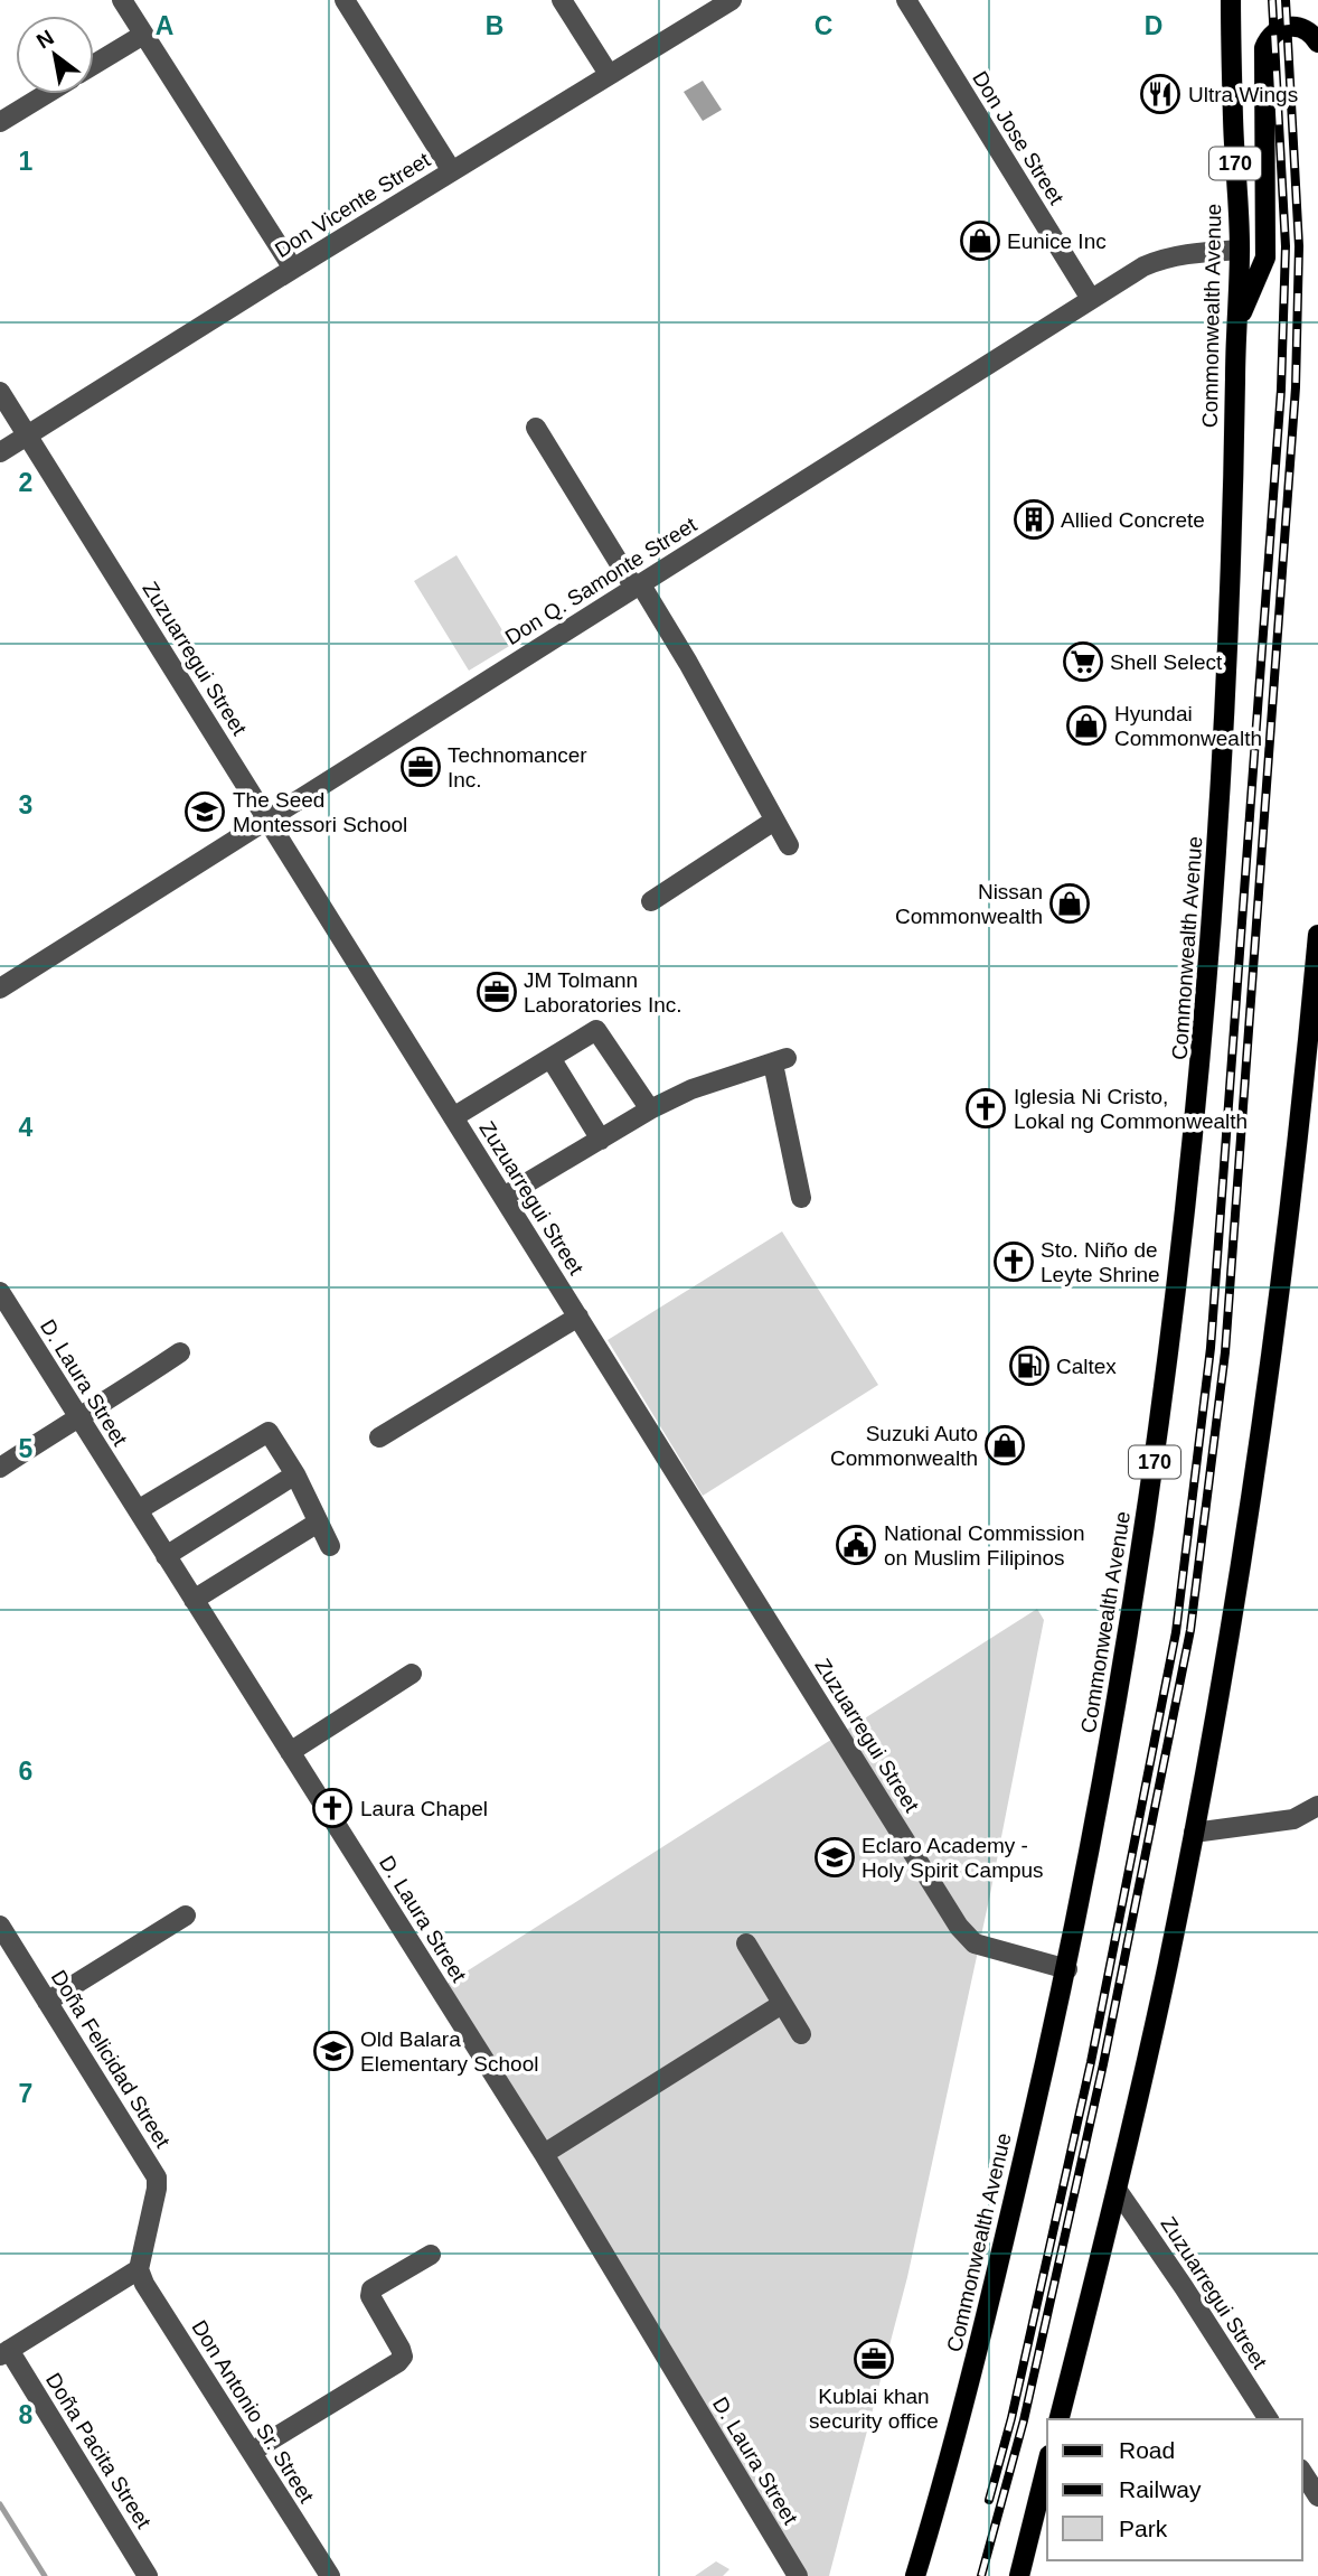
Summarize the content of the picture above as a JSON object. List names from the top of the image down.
{
  "streets": {
    "main road": ["170", "Commonwealth Avenue"],
    "street": [
      "Don Jose Street",
      "Don Vicente Street",
      "Don Q. Samonte Street",
      "Zuzuarregui Street",
      "D. Laura Street",
      "Doña Felicidad Street",
      "Don Antonio Sr. Street",
      "Doña Pacita Street"
    ]
  },
  "crossings": [
    ["Don Jose Street", "Don Q. Samonte Street"],
    ["Don Vicente Street", "Zuzuarregui Street"],
    ["Commonwealth Avenue", "Don Q. Samonte Street"],
    ["Commonwealth Avenue", "Zuzuarregui Street"],
    ["Don Q. Samonte Street", "Zuzuarregui Street"],
    ["Doña Felicidad Street", "Don Antonio Sr. Street"]
  ],
  "places": {
    "restaurant": ["Ultra Wings"],
    "shop": [
      "Eunice Inc",
      "Hyundai Commonwealth",
      "Nissan Commonwealth",
      "Suzuki Auto Commonwealth"
    ],
    "building": ["Allied Concrete"],
    "supermarket": ["Shell Select"],
    "office": ["Technomancer Inc.", "JM Tolmann Laboratories Inc.", "Kublai khan security office"],
    "school or university": ["The Seed Montessori School", "Eclaro Academy - Holy Spirit Campus", "Old Balara Elementary School"],
    "church": ["Iglesia Ni Cristo, Lokal ng Commonwealth", "Sto. Niño de Leyte Shrine", "Laura Chapel"],
    "fuel station": ["Caltex"],
    "public building": ["National Commission on Muslim Filipinos"]
  },
  "legend": ["Road", "Railway", "Park"],
  "north": "top left",
  "grid": {
    "columns": [
      "A",
      "B",
      "C",
      "D"
    ],
    "rows": [
      "1",
      "2",
      "3",
      "4",
      "5",
      "6",
      "7",
      "8"
    ]
  }
}
